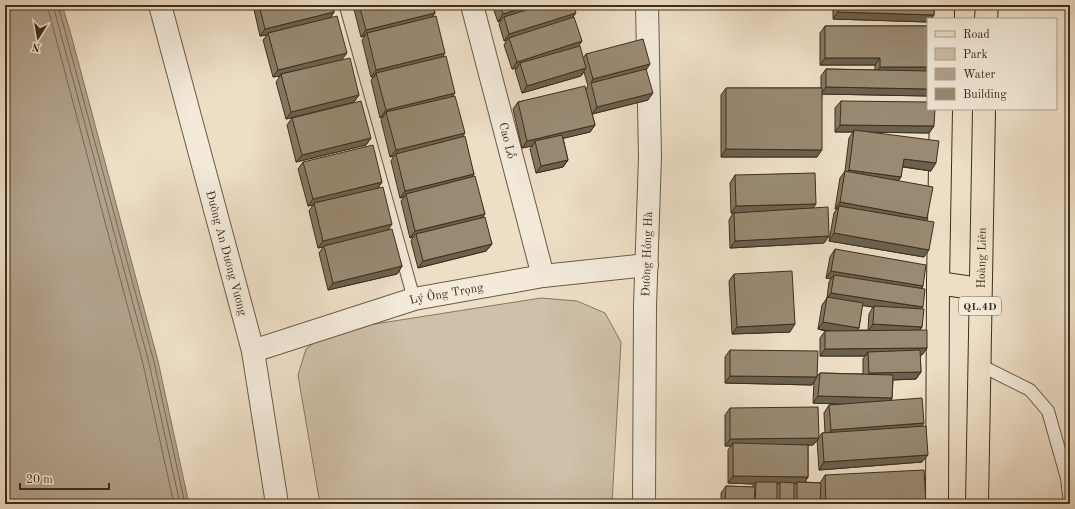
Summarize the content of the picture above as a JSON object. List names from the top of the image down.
{
  "streets": {
    "main road": ["Hoàng Liên", "QL.4D"],
    "street": [
      "Cao Lỗ",
      "Đường An Dương Vương",
      "Đường Hồng Hà",
      "Lý Ông Trọng"
    ]
  },
  "crossings": [
    ["Cao Lỗ", "Lý Ông Trọng"],
    ["Đường An Dương Vương", "Lý Ông Trọng"],
    ["Đường Hồng Hà", "Lý Ông Trọng"]
  ],
  "legend": [
    "Road",
    "Park",
    "Water",
    "Building"
  ],
  "scale_bar": "20 m",
  "north": "bottom"
}
